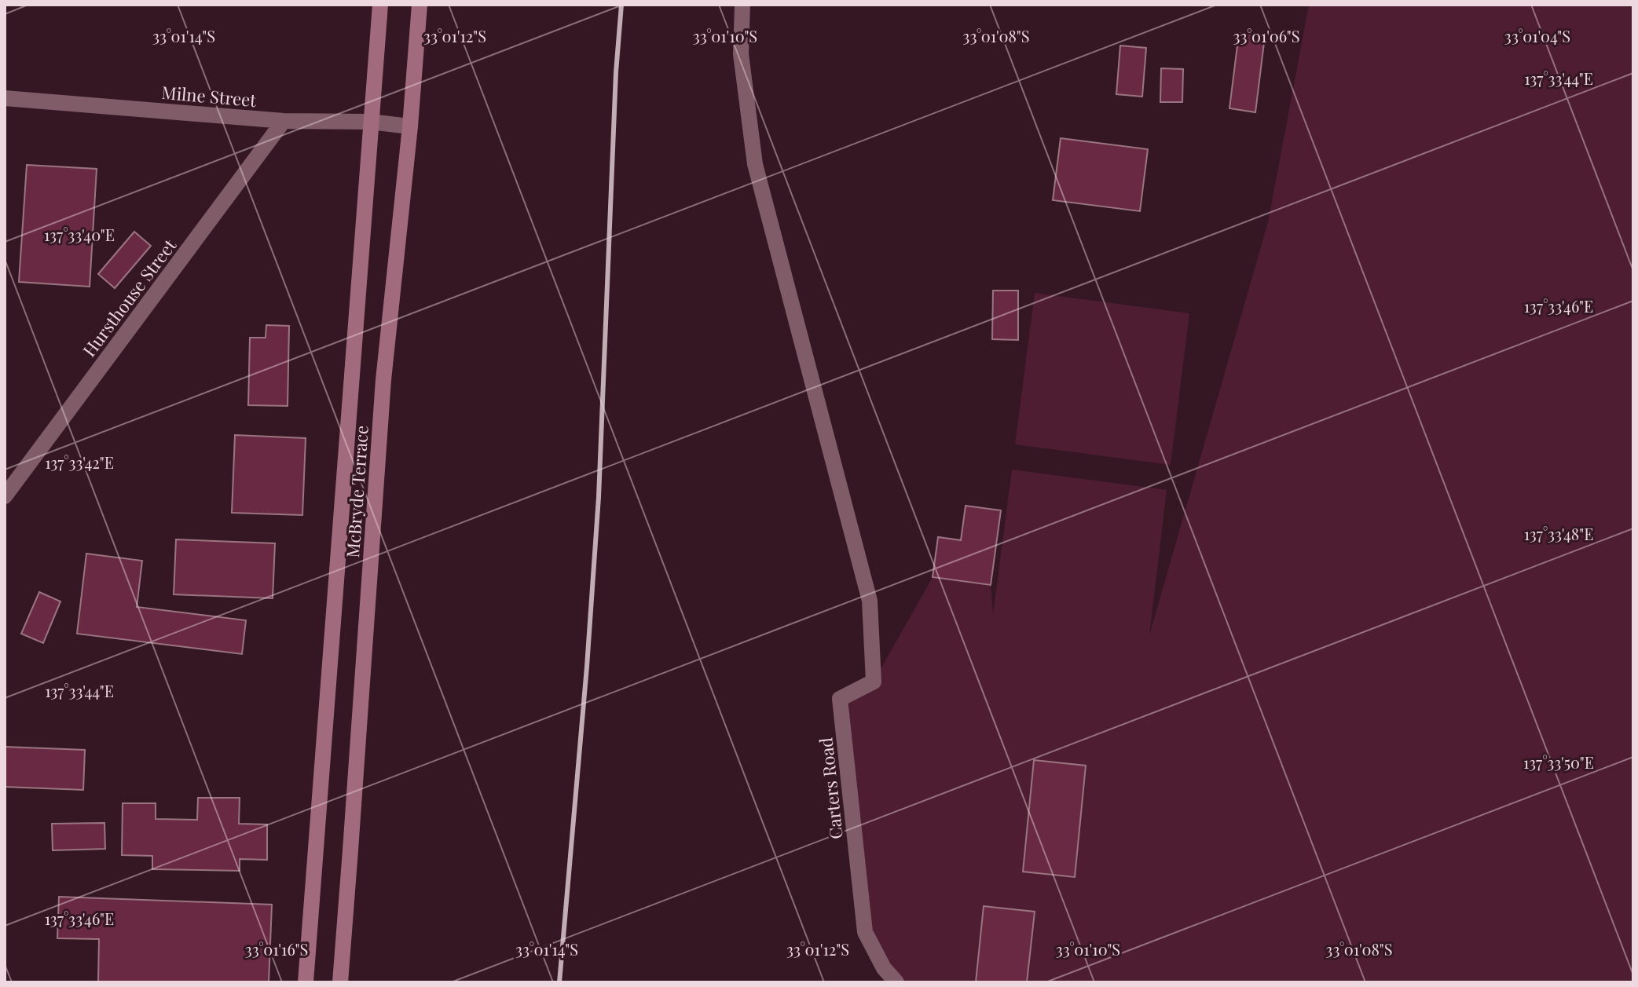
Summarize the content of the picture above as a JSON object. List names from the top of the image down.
{
  "streets": {
    "main road": ["McBryde Terrace"],
    "street": ["Milne Street", "Hursthouse Street", "Carters Road"]
  },
  "crossings": [
    ["Milne Street", "Hursthouse Street"],
    ["Milne Street", "McBryde Terrace"]
  ],
  "coordinates": [
    "33°01'14\"S",
    "33°01'12\"S",
    "33°01'10\"S",
    "33°01'08\"S",
    "33°01'06\"S",
    "33°01'04\"S",
    "137°33'44\"E",
    "137°33'40\"E",
    "137°33'46\"E",
    "137°33'42\"E",
    "137°33'48\"E",
    "137°33'50\"E",
    "33°01'16\"S"
  ]
}
